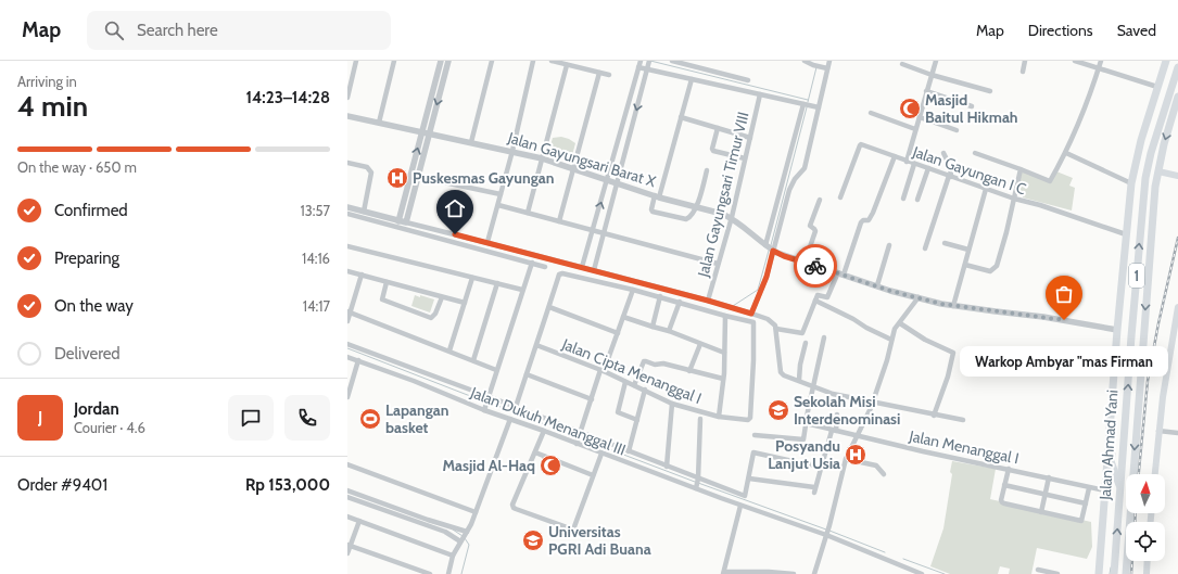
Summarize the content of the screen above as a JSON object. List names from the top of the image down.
{
  "streets": {
    "highway": ["1", "Jalan Ahmad Yani"],
    "street": [
      "Jalan Gayungsari Barat X",
      "Jalan Gayungan I C",
      "Jalan Gayungsari Timur VIII",
      "Jalan Cipta Menanggal I",
      "Jalan Dukuh Menanggal III",
      "Jalan Menanggal I"
    ]
  },
  "crossings": [
    ["Jalan Gayungsari Barat X", "Jalan Gayungsari Timur VIII"],
    ["Jalan Gayungsari Barat X", "Jalan Ahmad Yani"],
    ["Jalan Gayungan I C", "Jalan Ahmad Yani"],
    ["Jalan Ahmad Yani", "Jalan Menanggal I"]
  ],
  "places": {
    "mosque": ["Masjid Baitul Hikmah", "Masjid Al-Haq"],
    "hospital": ["Puskesmas Gayungan", "Posyandu Lanjut Usia"],
    "other": ["Warkop Ambyar \"mas Firman"],
    "school or university": ["Sekolah Misi Interdenominasi", "Universitas PGRI Adi Buana"],
    "sports": ["Lapangan basket"]
  },
  "north": "top",
  "page": {
    "header": "Map",
    "search": "Search here",
    "nav": ["Map", "Directions", "Saved"],
    "heading": ["4 min", "Arriving in", "14:23–14:28"],
    "panel": [
      "Jordan",
      "Courier · 4.6",
      "Order #9401",
      "Rp 153,000"
    ],
    "bar": "On the way · 650 m",
    "list": [
      ["Confirmed", "13:57"],
      ["Preparing", "14:16"],
      ["On the way", "14:17"],
      "Delivered"
    ],
    "bubble": "Warkop Ambyar \"mas Firman",
    "round": "J"
  }
}
